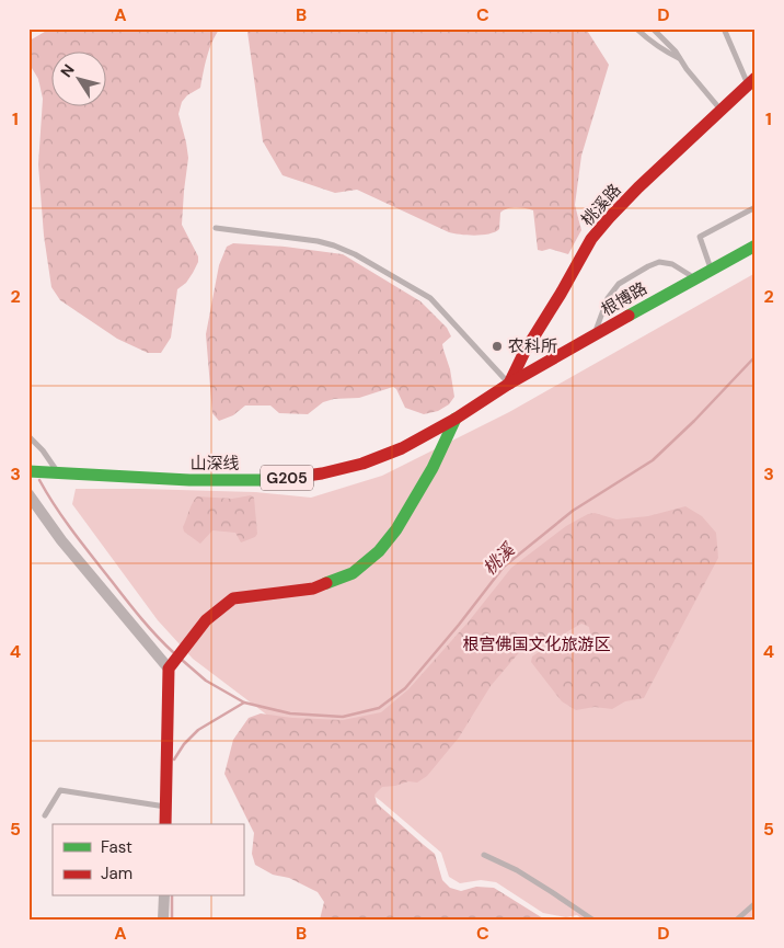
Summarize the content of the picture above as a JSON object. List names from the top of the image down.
{
  "streets": {
    "main road": [
      "桃溪路",
      "根博路",
      "山深线",
      "G205"
    ]
  },
  "crossings": [
    ["桃溪路", "根博路"],
    ["桃溪路", "山深线"],
    ["根博路", "山深线"]
  ],
  "water": ["桃溪"],
  "parks": ["根宫佛国文化旅游区"],
  "places": ["农科所"],
  "legend": ["Fast", "Jam"],
  "north": "top left",
  "grid": {
    "columns": [
      "A",
      "B",
      "C",
      "D"
    ],
    "rows": [
      "1",
      "2",
      "3",
      "4",
      "5"
    ]
  }
}
